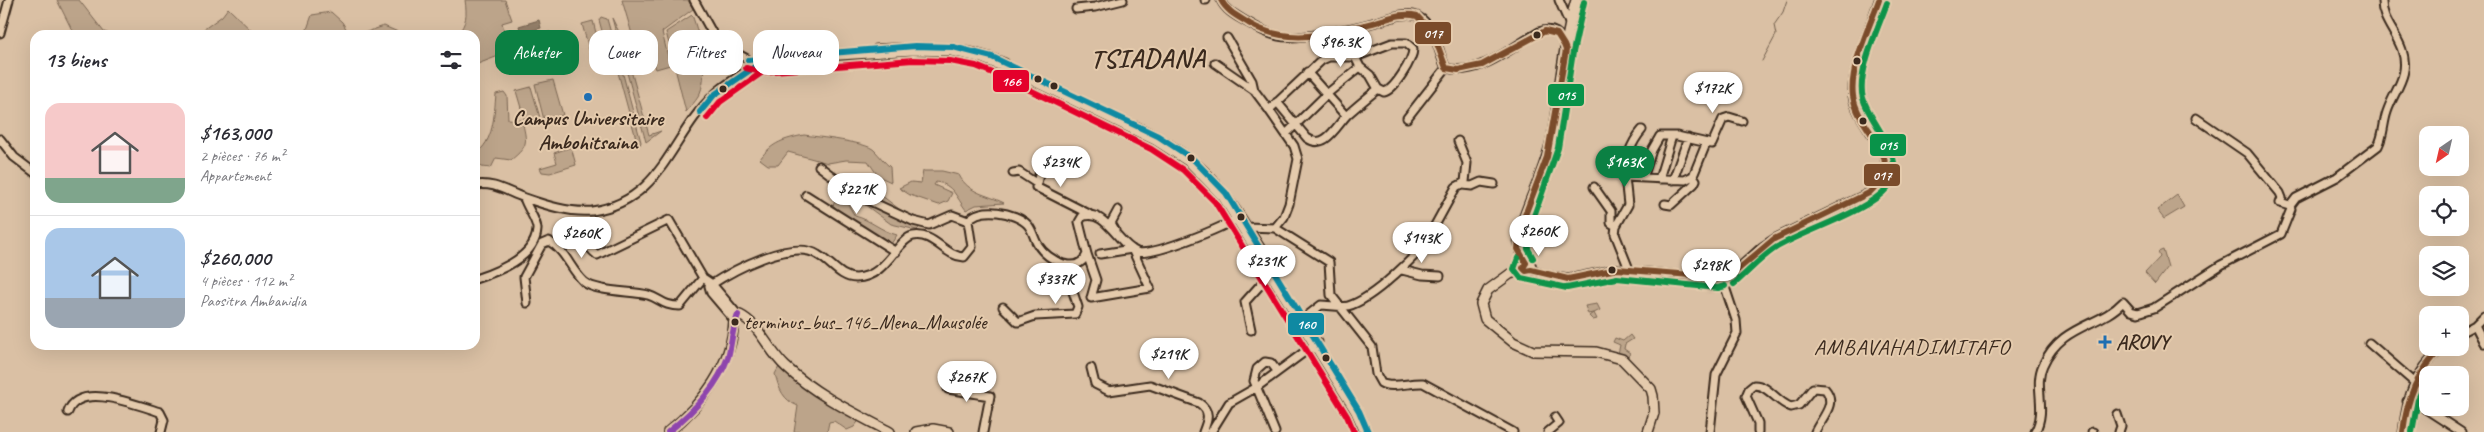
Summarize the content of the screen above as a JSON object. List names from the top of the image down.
{
  "districts": ["TSIADANA", "AMBAVAHADIMITAFO"],
  "places": {
    "other": ["Campus Universitaire Ambohitsaina", "terminus_bus_146_Mena_Mausolée"],
    "health": ["AROVY"]
  },
  "lines": [
    "transit line 017",
    "transit line 015",
    "transit line 160",
    "transit line 166"
  ],
  "north": "bottom left",
  "page": {
    "price": [
      "$96.3K",
      "$172K",
      "$234K",
      "$163K",
      "$221K",
      "$260K",
      "$260K",
      "$143K",
      "$231K",
      "$298K",
      "$337K",
      "$219K",
      "$267K"
    ],
    "chip": [
      "Acheter",
      "Louer",
      "Filtres",
      "Nouveau"
    ],
    "heading": "13 biens",
    "list": [
      {
        "name": "$163,000",
        "note": "2 pièces · 76 m² · Appartement"
      },
      {
        "name": "$260,000",
        "note": "4 pièces · 112 m² · Paositra Ambanidia"
      }
    ],
    "map_buttons": ["+", "−"]
  }
}
